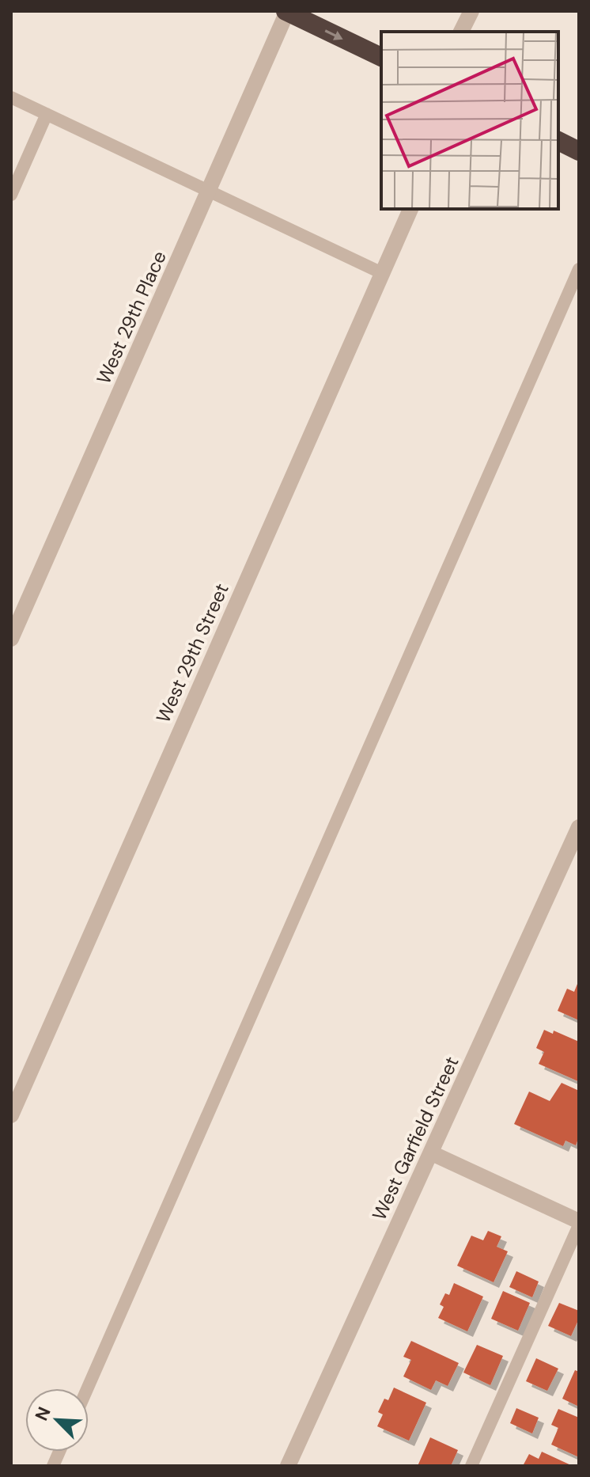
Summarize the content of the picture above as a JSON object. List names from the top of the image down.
{
  "streets": {
    "street": ["West 29th Place", "West 29th Street", "West Garfield Street"]
  },
  "north": "top left"
}
